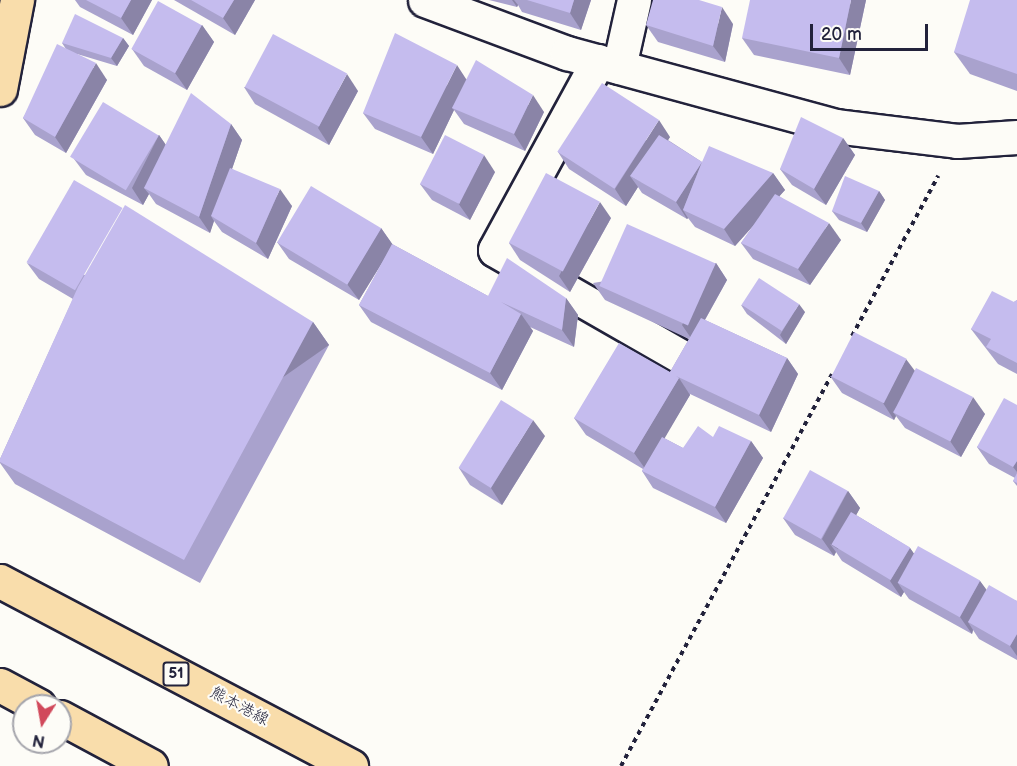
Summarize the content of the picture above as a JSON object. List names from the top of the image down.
{
  "streets": {
    "main road": ["51", "熊本港線"]
  },
  "scale_bar": "20 m",
  "north": "bottom"
}
